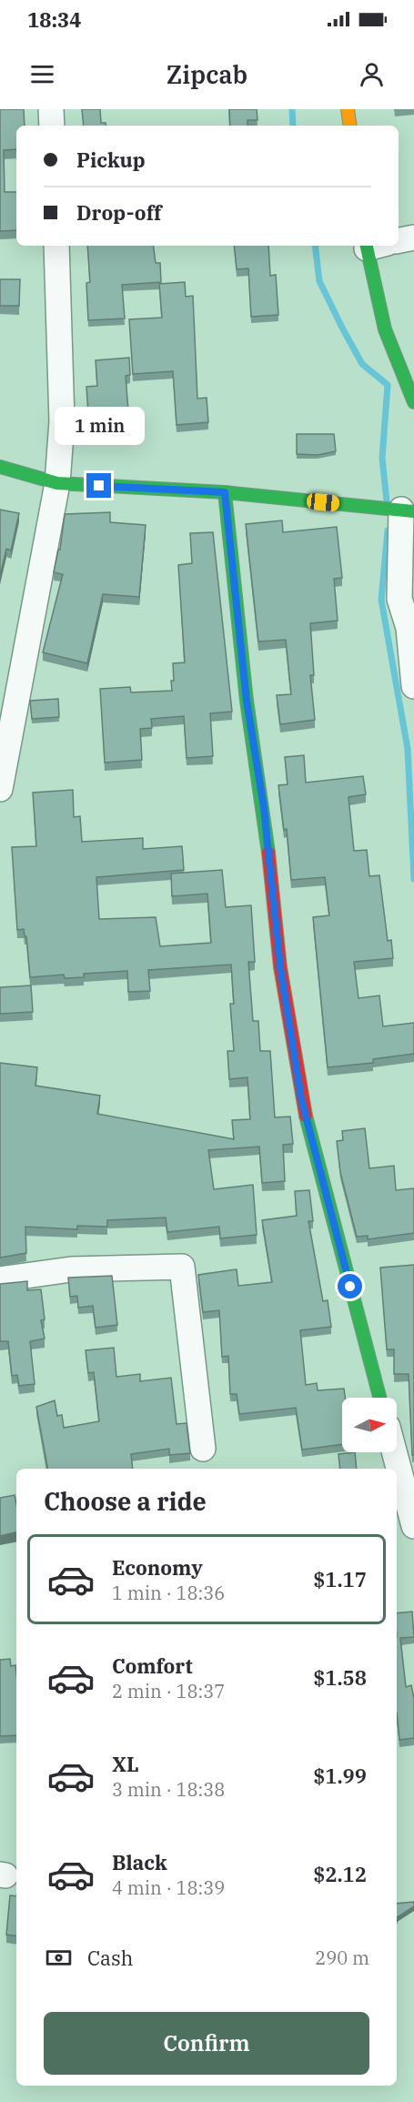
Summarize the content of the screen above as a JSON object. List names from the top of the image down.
{
  "north": "right",
  "page": {
    "status": "18:34",
    "header": "Zipcab",
    "banner": ["Pickup", "Drop-off"],
    "bubble": "1 min",
    "heading": "Choose a ride",
    "list": [
      {
        "name": "Economy",
        "note": "1 min · 18:36",
        "value": "$1.17"
      },
      {
        "name": "Comfort",
        "note": "2 min · 18:37",
        "value": "$1.58"
      },
      {
        "name": "XL",
        "note": "3 min · 18:38",
        "value": "$1.99"
      },
      {
        "name": "Black",
        "note": "4 min · 18:39",
        "value": "$2.12"
      }
    ],
    "pay": ["Cash", "290 m"],
    "buttons": "Confirm"
  }
}
